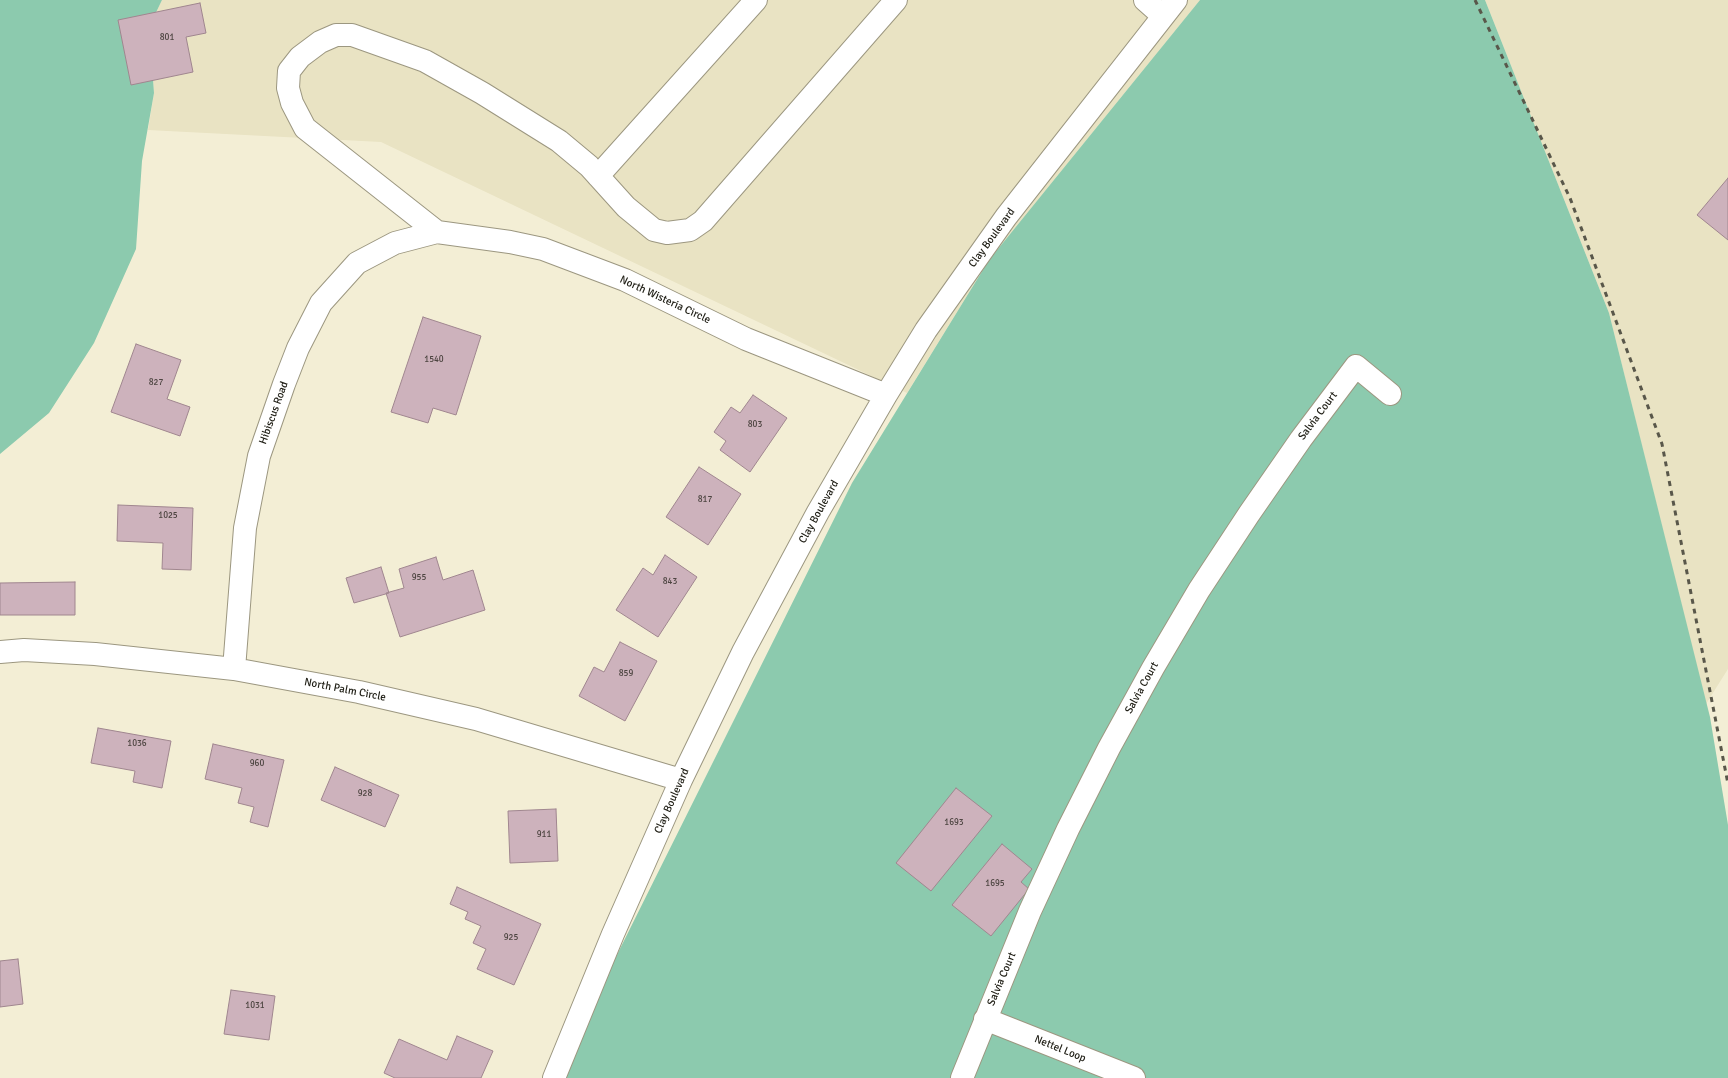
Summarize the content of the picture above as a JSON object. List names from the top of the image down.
{
  "streets": {
    "street": [
      "Clay Boulevard",
      "North Wisteria Circle",
      "Hibiscus Road",
      "Salvia Court",
      "North Palm Circle",
      "Nettel Loop"
    ]
  },
  "crossings": [
    ["Clay Boulevard", "North Wisteria Circle"],
    ["Clay Boulevard", "North Palm Circle"],
    ["North Wisteria Circle", "Hibiscus Road"],
    ["Hibiscus Road", "North Palm Circle"],
    ["Salvia Court", "Nettel Loop"]
  ],
  "house_numbers": [
    "801",
    "1540",
    "827",
    "803",
    "817",
    "1025",
    "955",
    "843",
    "859",
    "1036",
    "960",
    "928",
    "1693",
    "911",
    "1695",
    "925",
    "1031"
  ]
}
